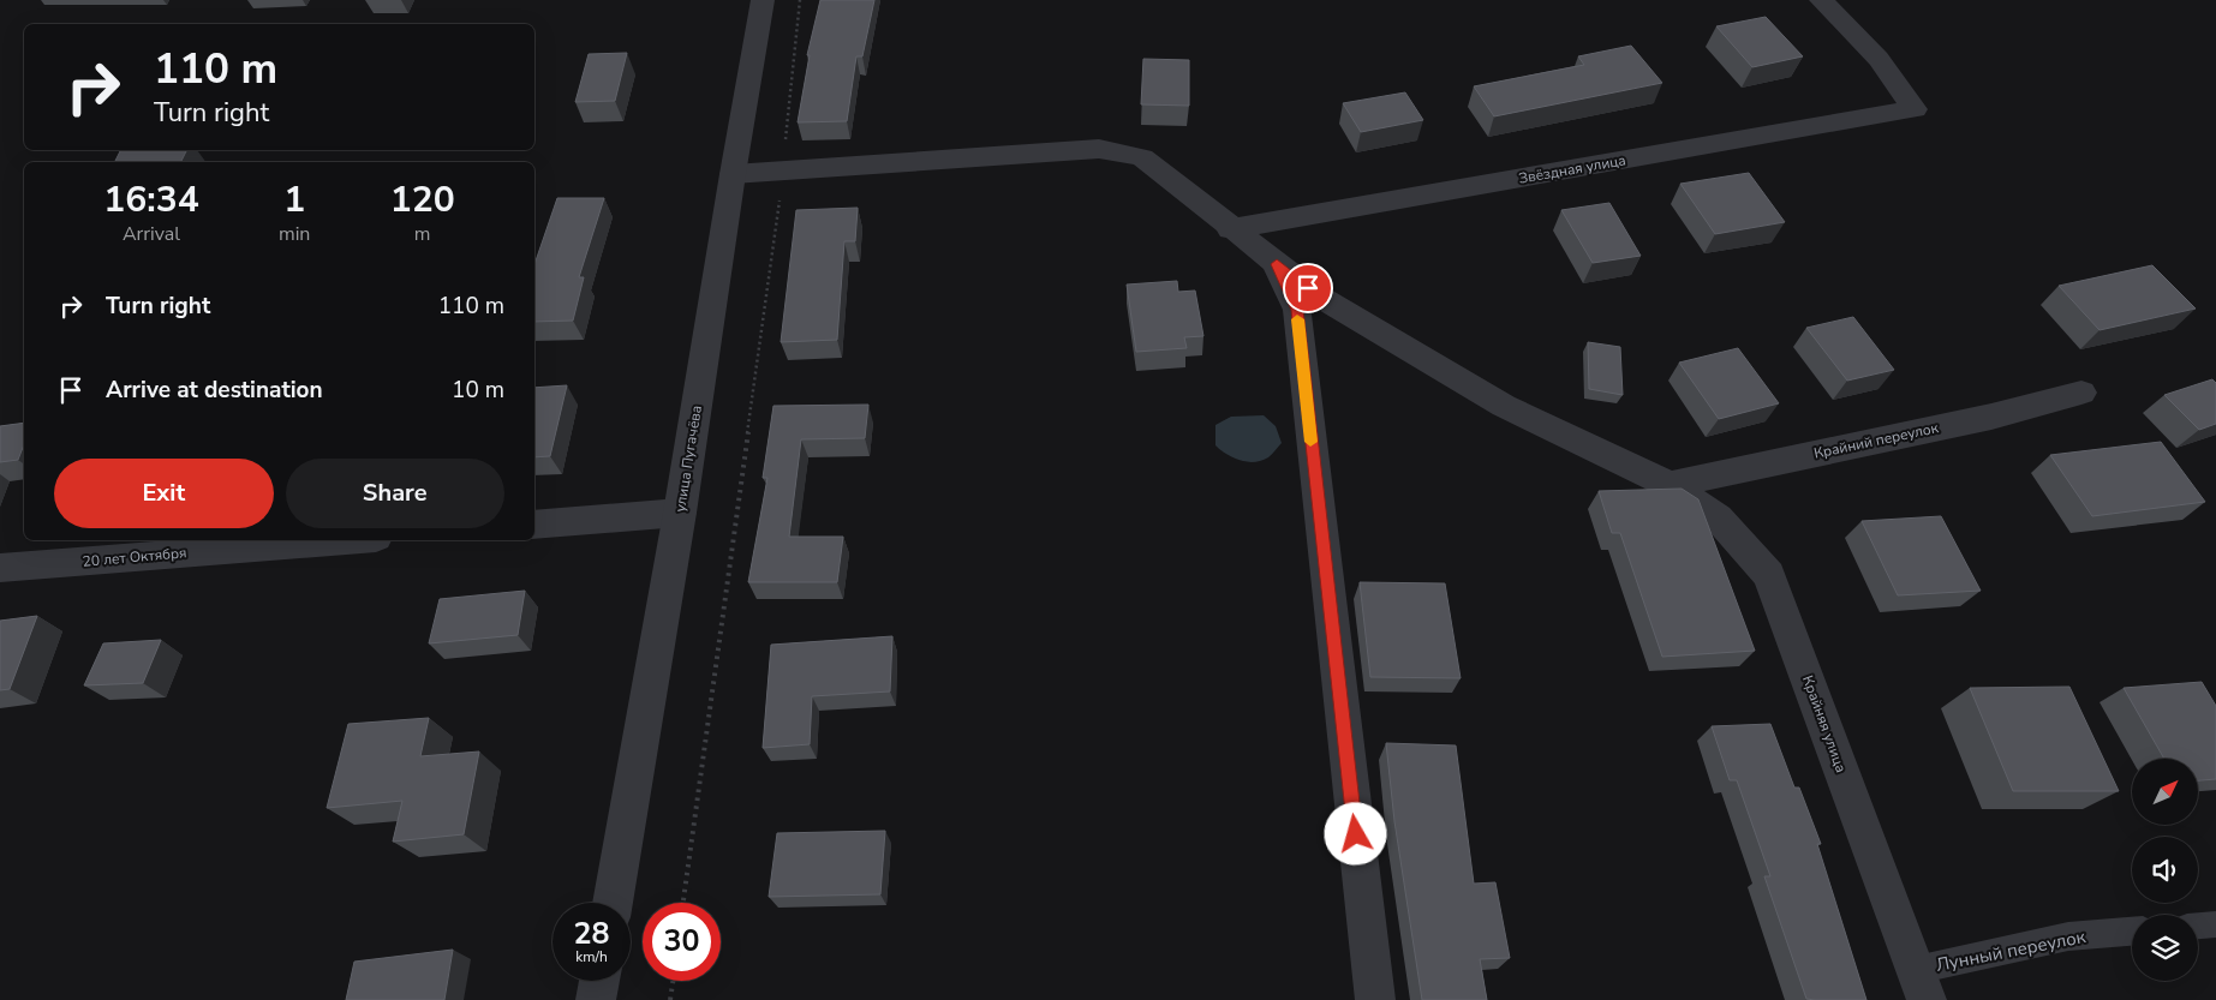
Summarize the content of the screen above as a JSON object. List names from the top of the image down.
{
  "streets": {
    "street": [
      "Звёздная улица",
      "Крайний переулок",
      "улица Пугачёва",
      "20 лет Октября",
      "Крайняя улица"
    ],
    "lane": ["Лунный переулок"]
  },
  "crossings": [
    ["Звёздная улица", "Крайняя улица"],
    ["Крайний переулок", "Крайняя улица"],
    ["улица Пугачёва", "Крайняя улица"],
    ["Крайняя улица", "Лунный переулок"]
  ],
  "north": "top right",
  "page": {
    "turn": ["110 m", "Turn right"],
    "eta": [
      "16:34",
      "Arrival",
      "1",
      "min",
      "120",
      "m"
    ],
    "list": [
      {
        "name": "Turn right",
        "value": "110 m"
      },
      {
        "name": "Arrive at destination",
        "value": "10 m"
      }
    ],
    "buttons": ["Exit", "Share"],
    "speed": "28 km/h",
    "limit": "30"
  }
}
